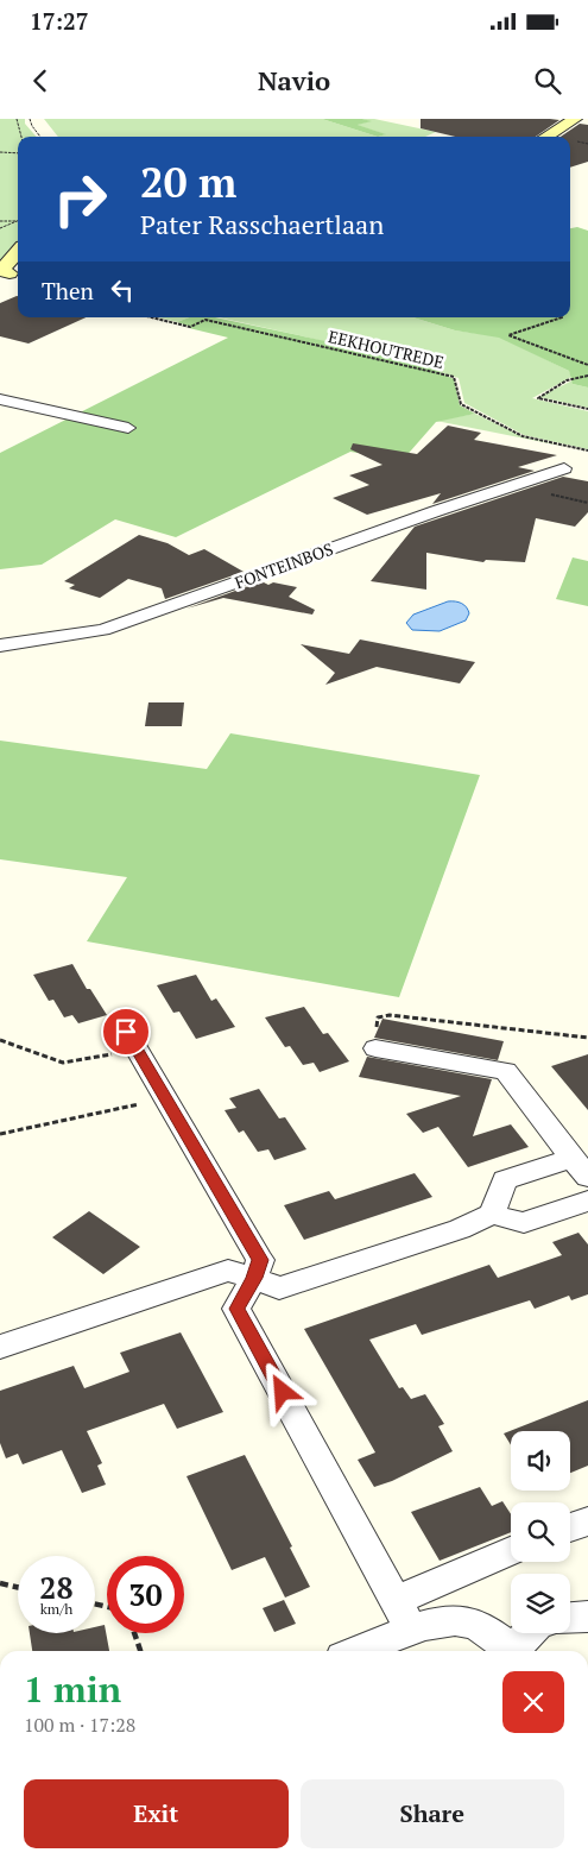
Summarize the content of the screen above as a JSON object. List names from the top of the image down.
{
  "streets": {
    "street": ["FONTEINBOS"],
    "path": ["EEKHOUTREDE"]
  },
  "page": {
    "status": "17:27",
    "header": "Navio",
    "turn": ["20 m", "Pater Rasschaertlaan"],
    "then": "Then",
    "speed": "28 km/h",
    "limit": "30",
    "heading": ["1 min", "100 m · 17:28"],
    "buttons": ["Exit", "Share"]
  }
}
